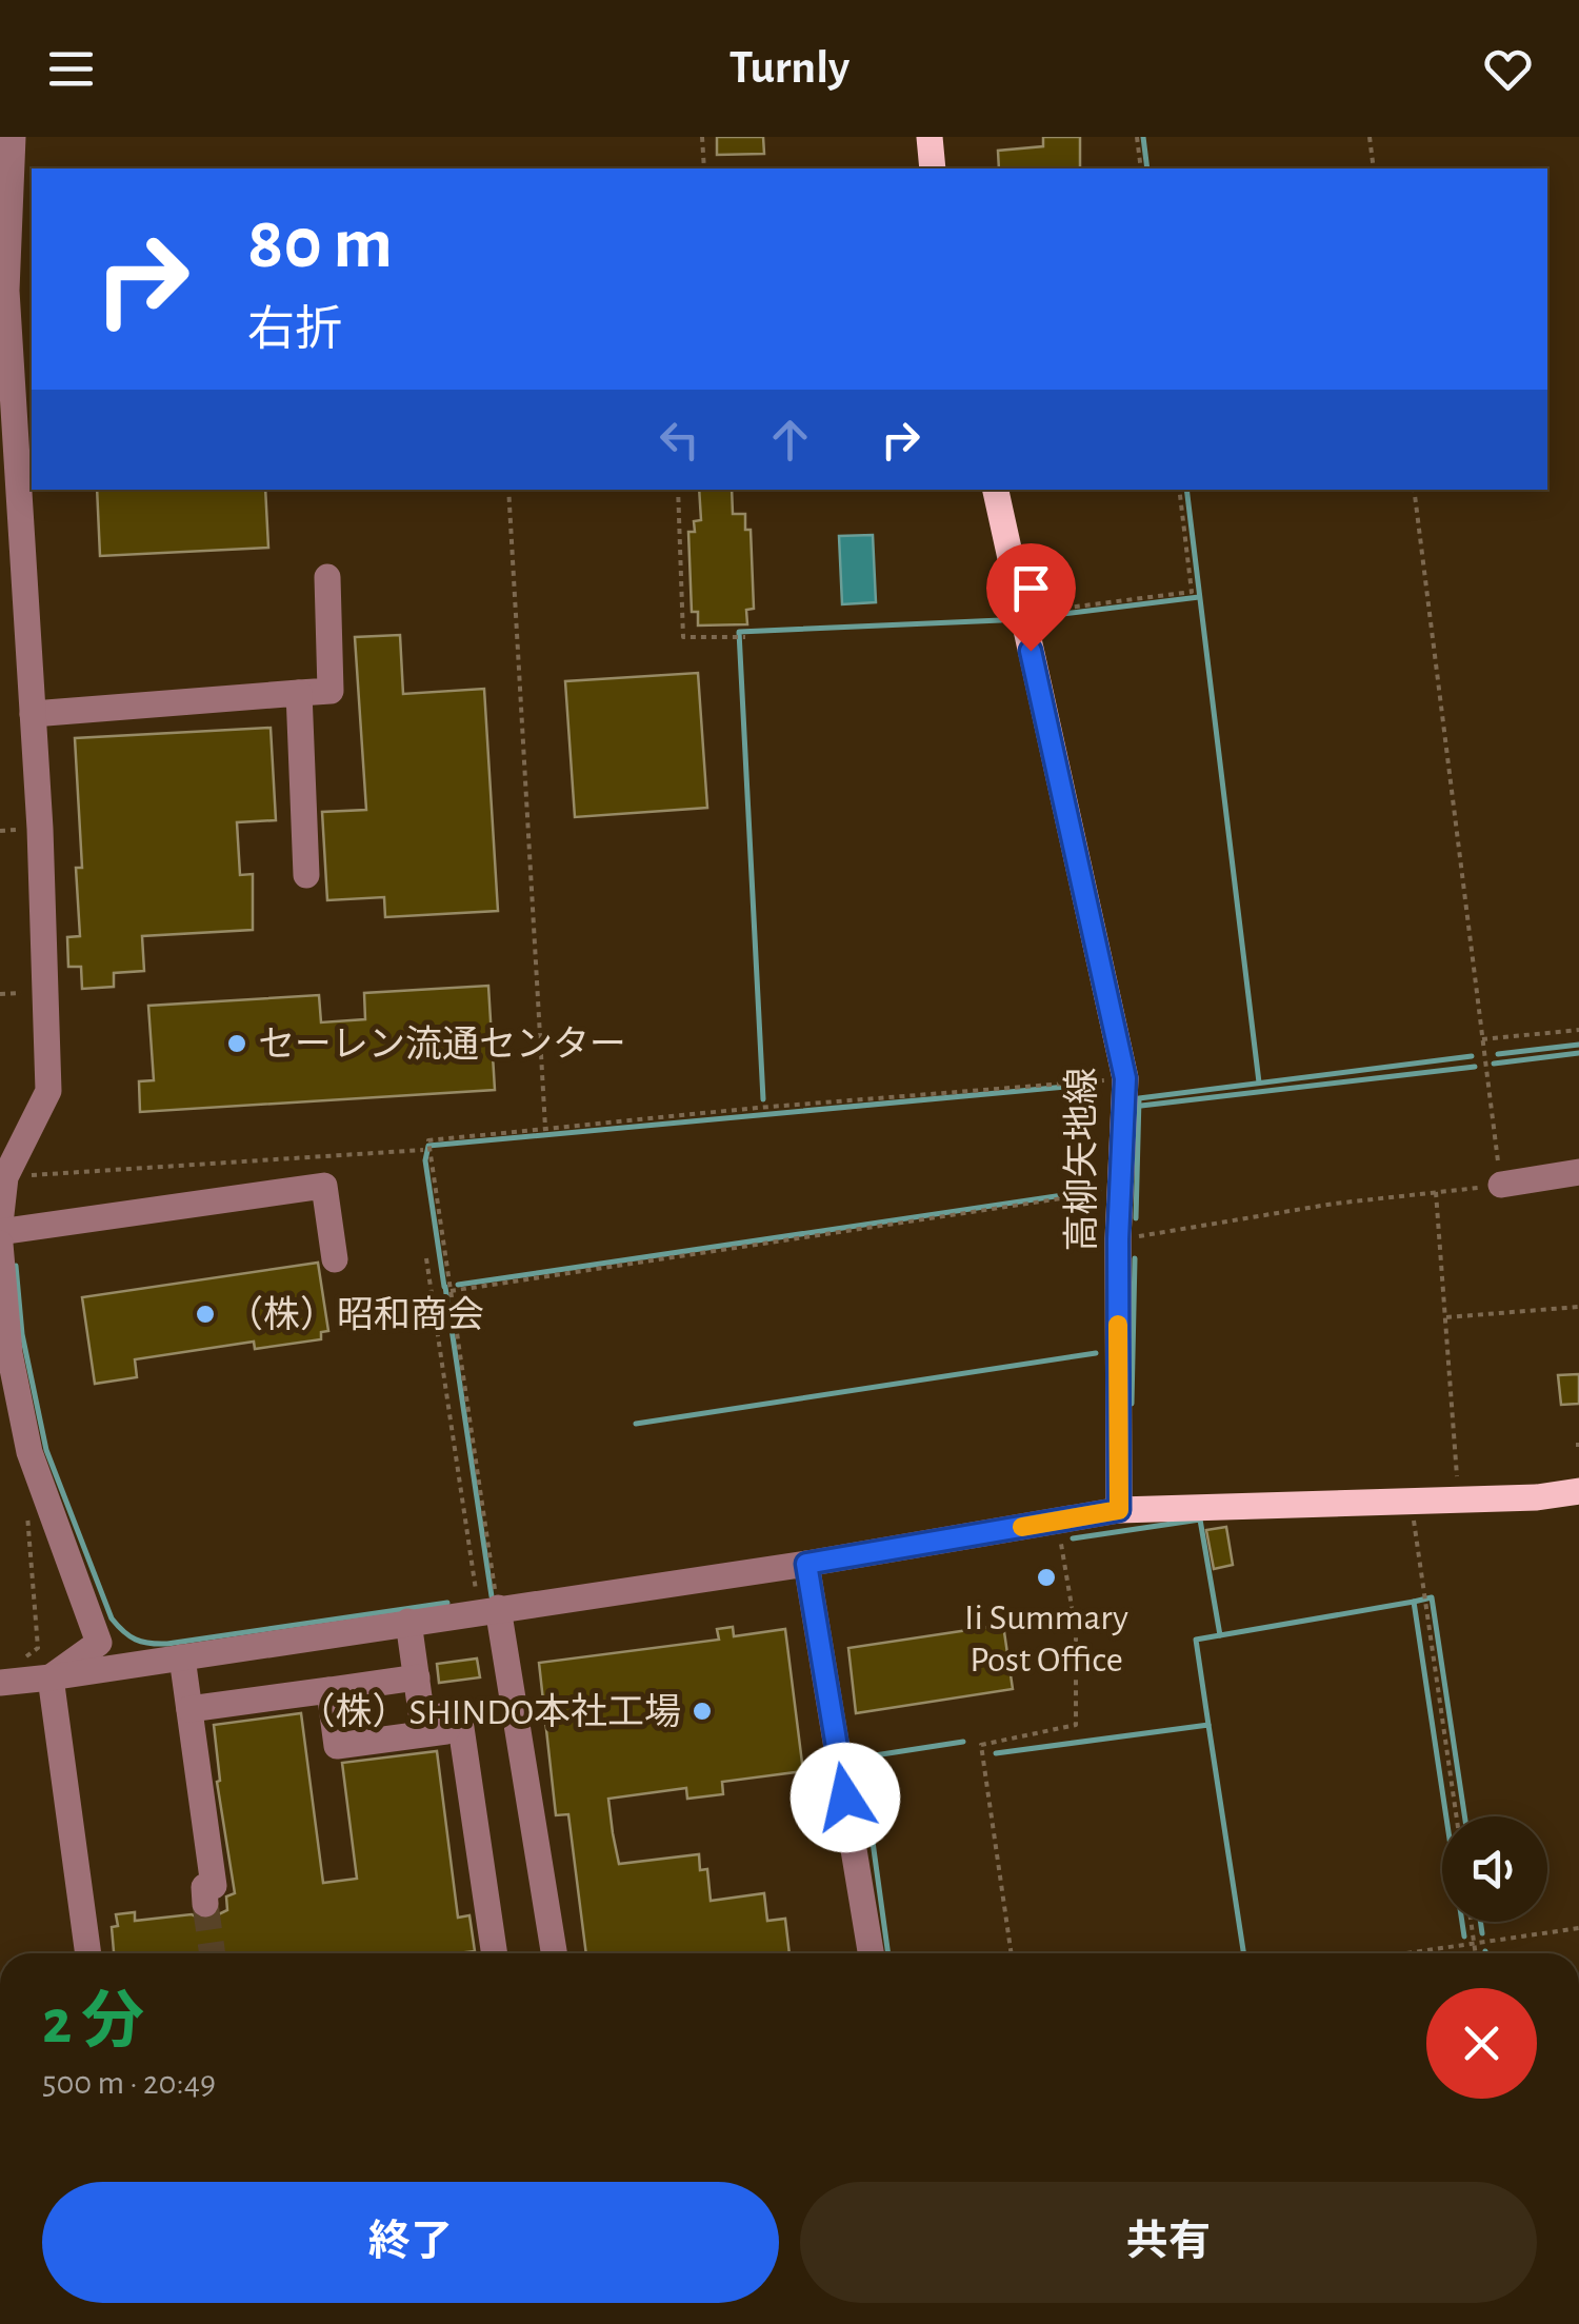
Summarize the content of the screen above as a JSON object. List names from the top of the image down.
{
  "streets": {
    "main road": ["高柳矢地線"]
  },
  "places": [
    "セーレン流通センター",
    "（株）昭和商会",
    "Ii Summary Post Office",
    "（株）SHINDO本社工場"
  ],
  "page": {
    "header": "Turnly",
    "turn": ["80 m", "右折"],
    "heading": ["2 分", "500 m · 20:49"],
    "buttons": ["終了", "共有"]
  }
}
